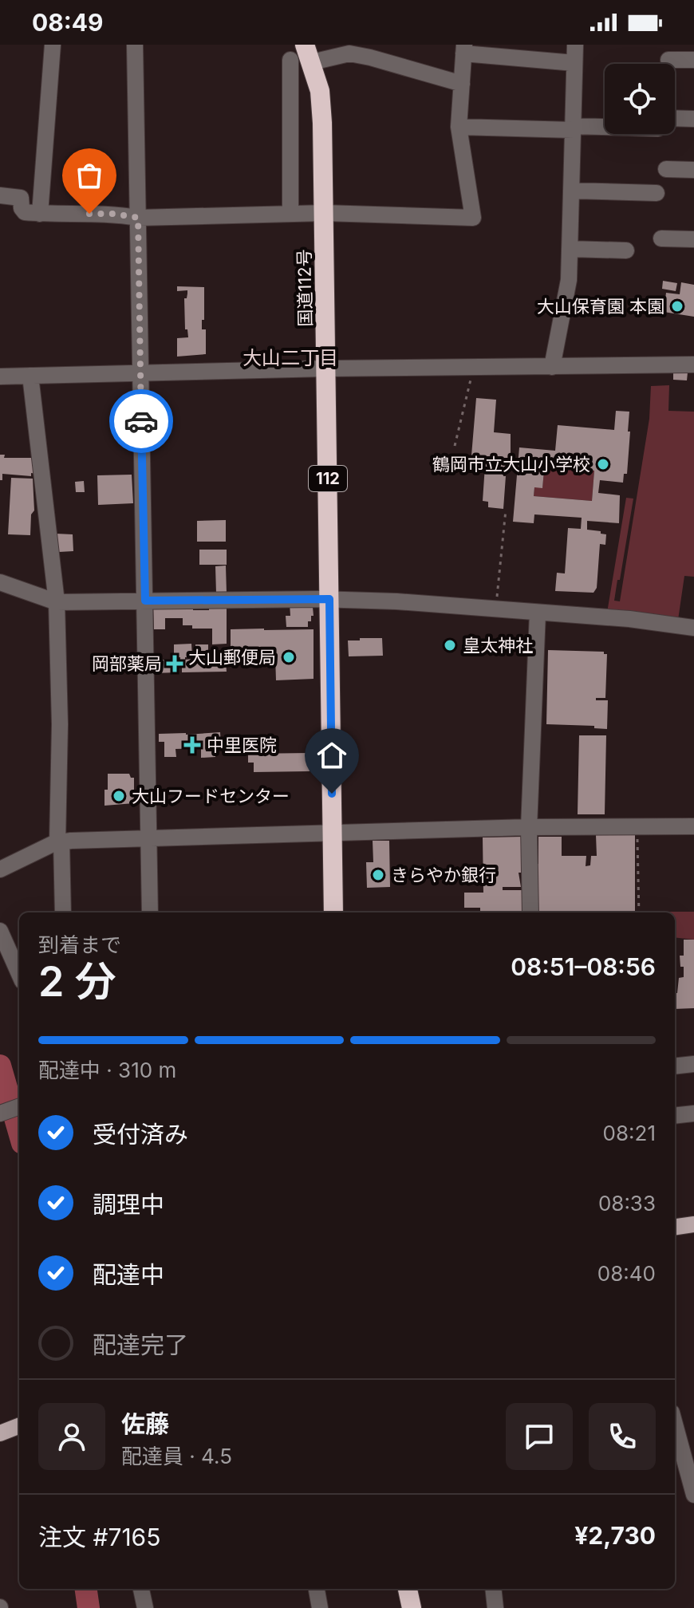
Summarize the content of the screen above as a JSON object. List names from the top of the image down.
{
  "streets": {
    "highway": ["国道112号", "112"]
  },
  "districts": ["大山二丁目"],
  "places": {
    "other": [
      "大山保育園 本園",
      "鶴岡市立大山小学校",
      "皇太神社",
      "大山郵便局",
      "大山フードセンター",
      "きらやか銀行"
    ],
    "health": ["岡部薬局", "中里医院"]
  },
  "page": {
    "status": "08:49",
    "heading": ["2 分", "到着まで", "08:51–08:56"],
    "panel": [
      "佐藤",
      "配達員 · 4.5",
      "注文 #7165",
      "¥2,730"
    ],
    "bar": "配達中 · 310 m",
    "list": [
      ["受付済み", "08:21"],
      ["調理中", "08:33"],
      ["配達中", "08:40"],
      "配達完了"
    ]
  }
}
